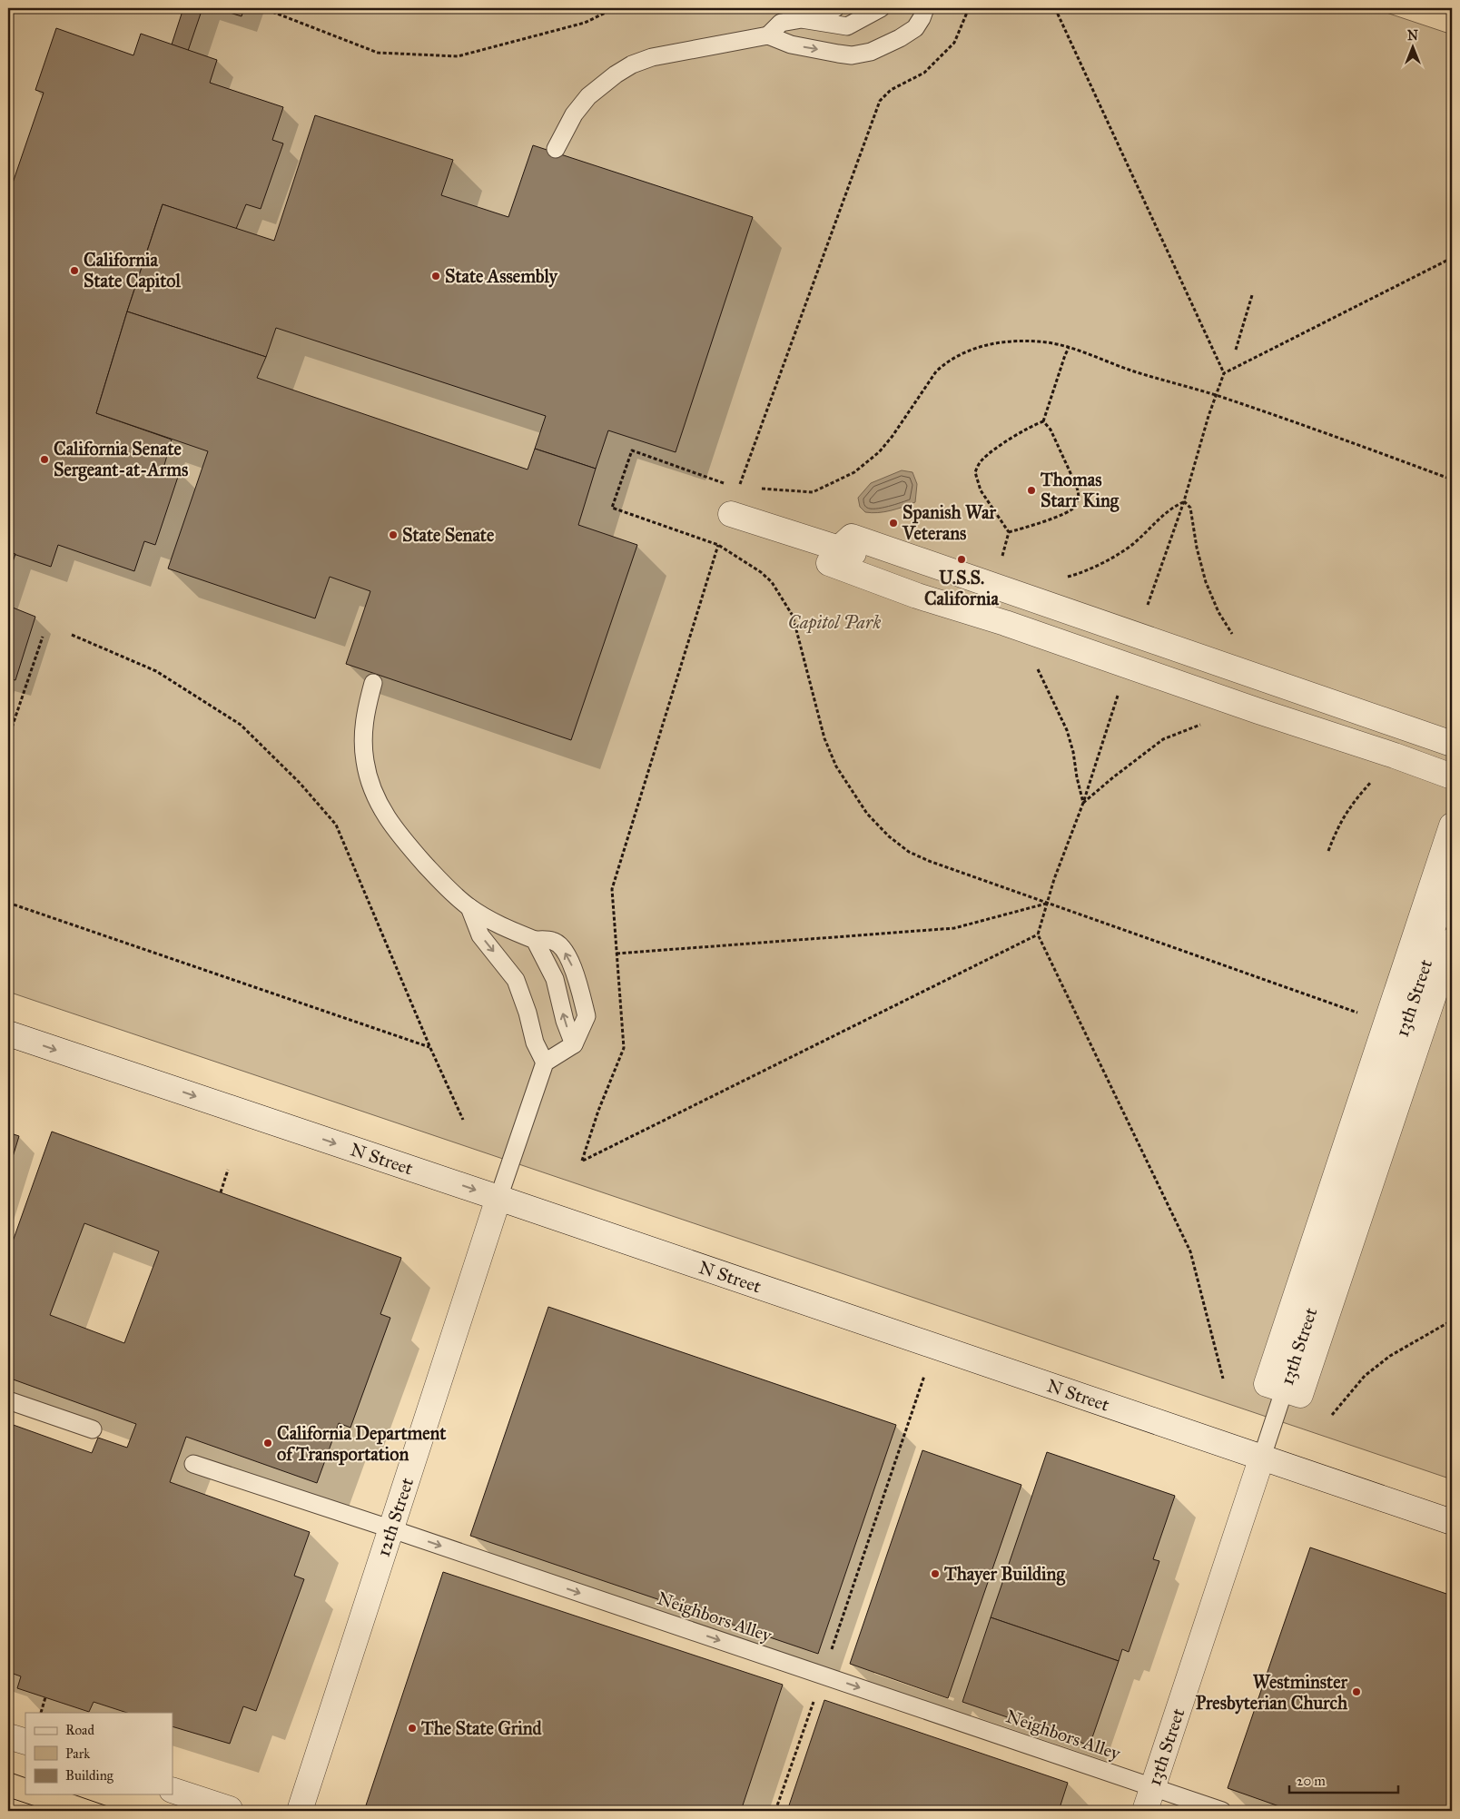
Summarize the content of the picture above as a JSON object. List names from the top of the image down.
{
  "streets": {
    "street": ["13th Street", "N Street", "12th Street"],
    "lane": ["Neighbors Alley"]
  },
  "crossings": [
    ["13th Street", "N Street"],
    ["13th Street", "Neighbors Alley"],
    ["N Street", "12th Street"],
    ["12th Street", "Neighbors Alley"]
  ],
  "one_way": ["Neighbors Alley"],
  "parks": ["Capitol Park"],
  "places": [
    "California State Capitol",
    "State Assembly",
    "California Senate Sergeant-at-Arms",
    "Thomas Starr King",
    "Spanish War Veterans",
    "State Senate",
    "U.S.S. California",
    "California Department of Transportation",
    "Thayer Building",
    "Westminster Presbyterian Church",
    "The State Grind"
  ],
  "legend": ["Road", "Park", "Building"],
  "scale_bar": "20 m",
  "north": "top"
}
